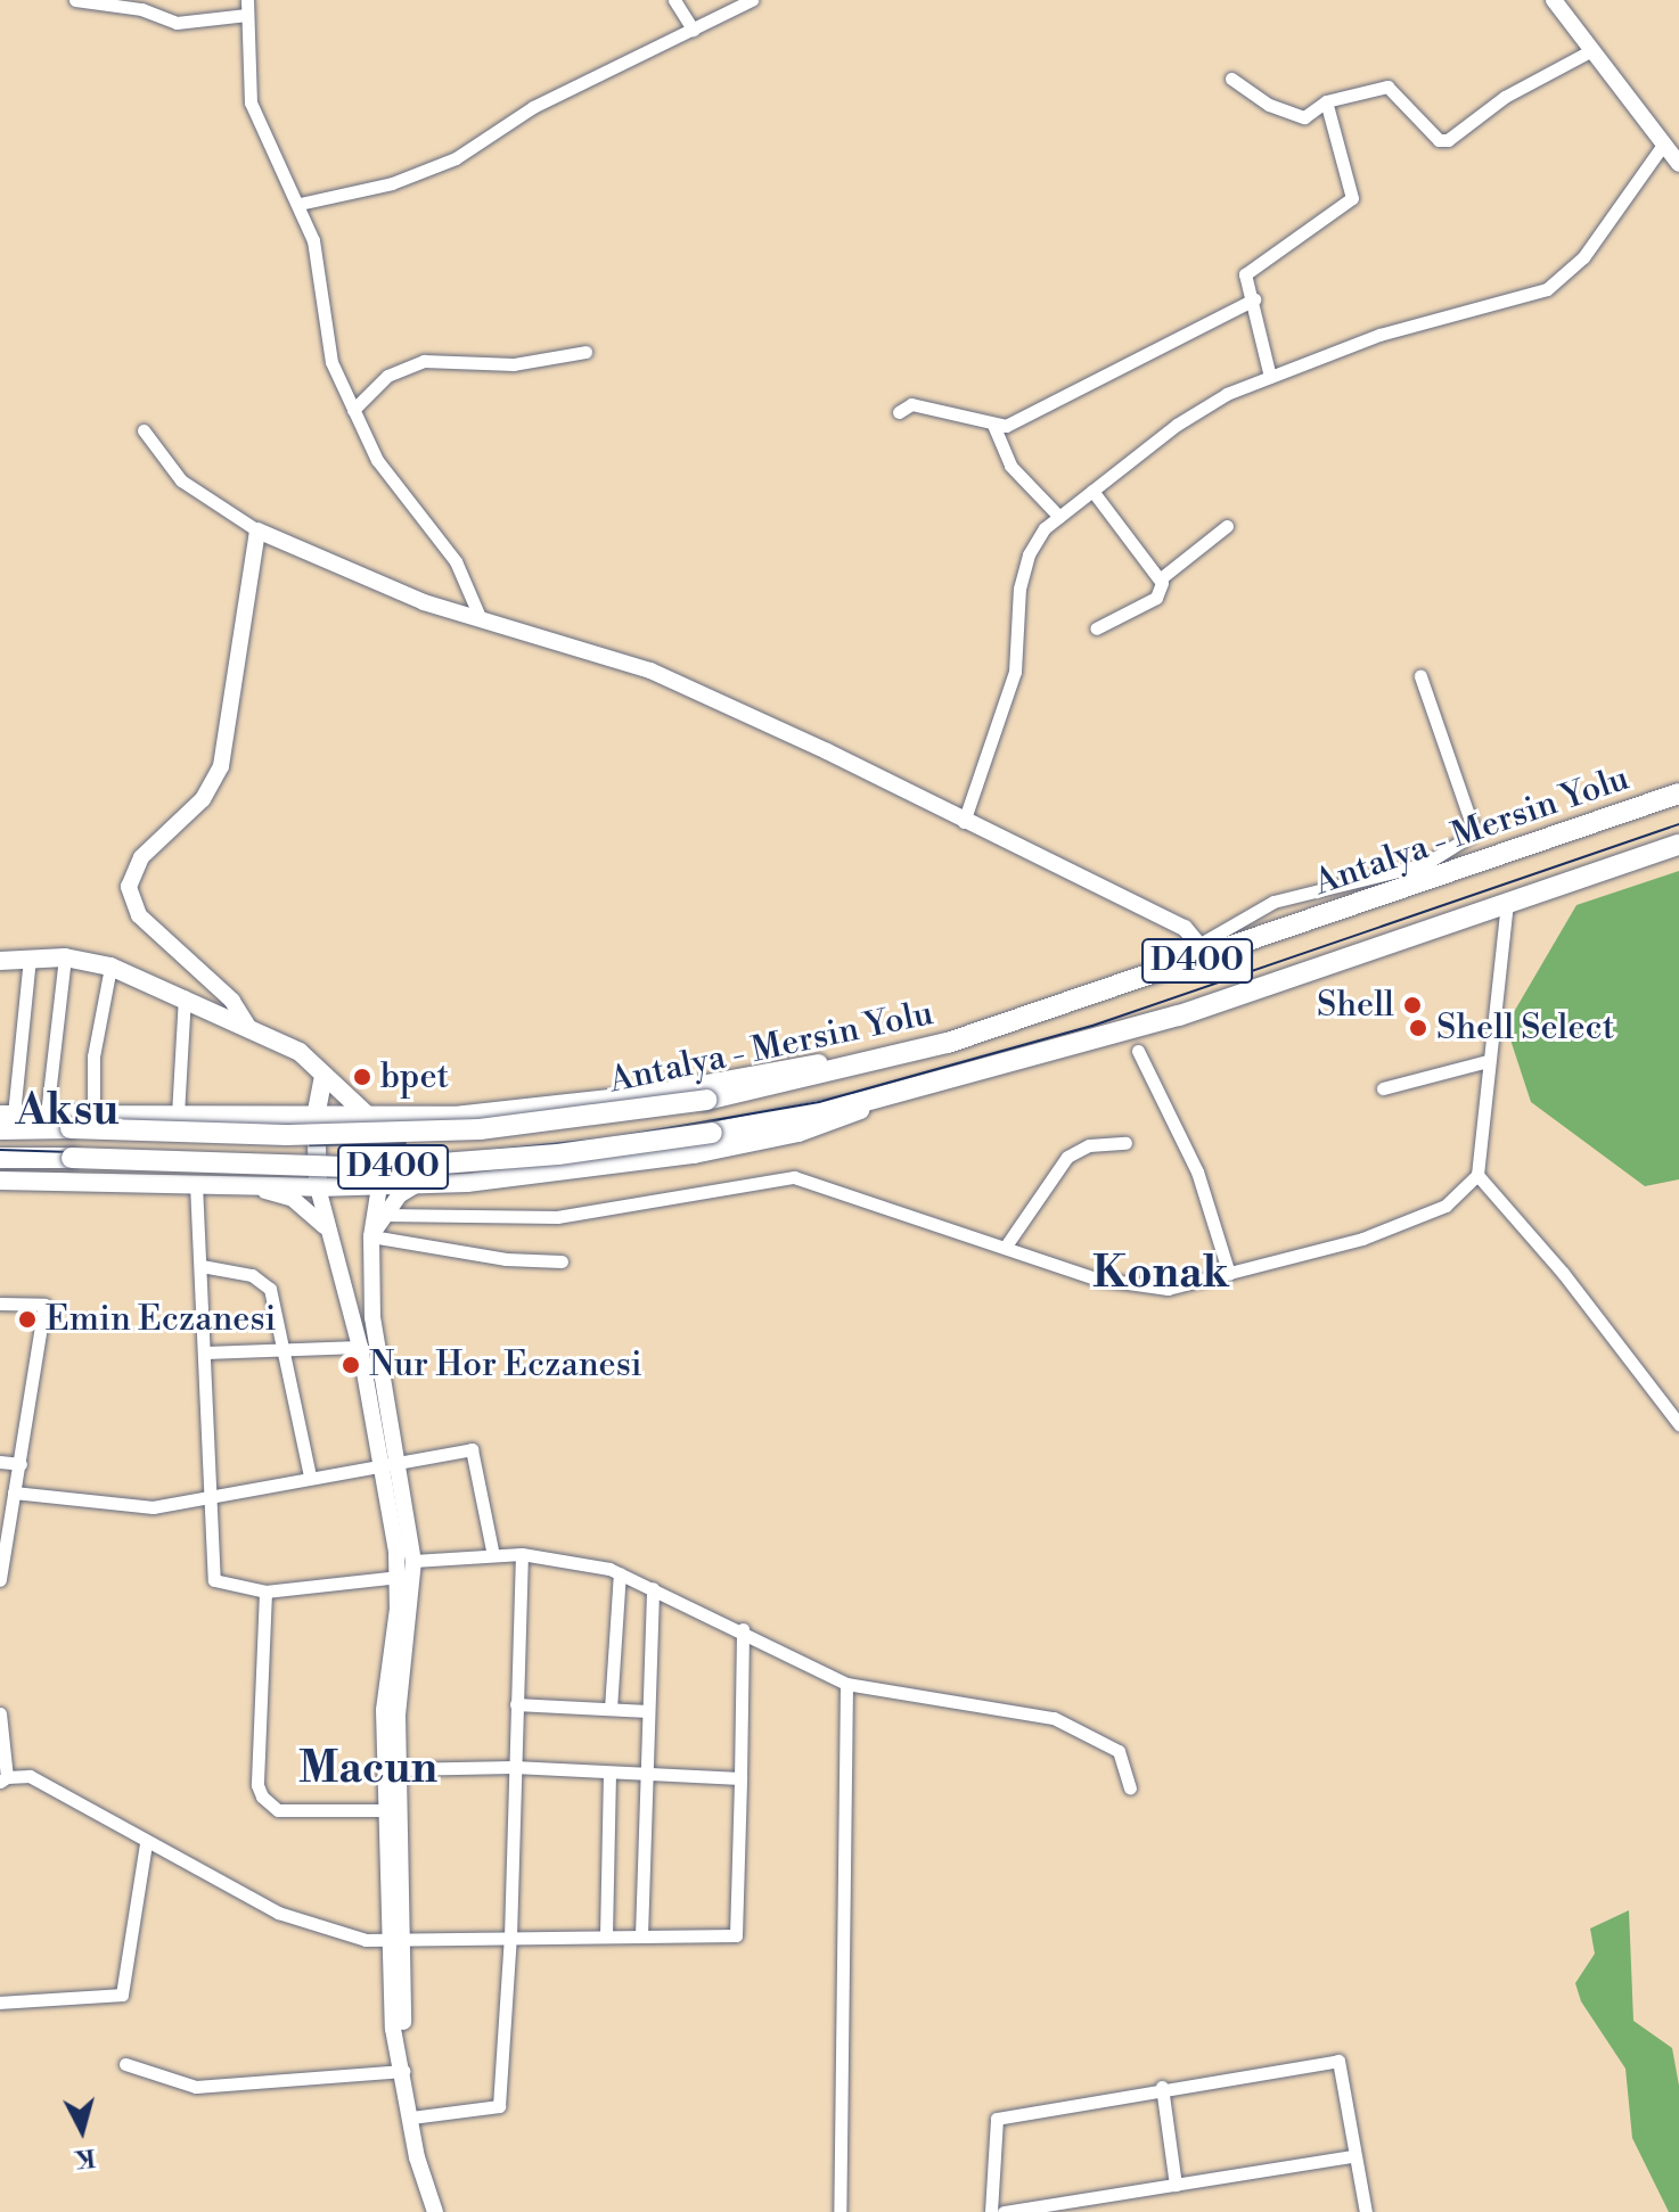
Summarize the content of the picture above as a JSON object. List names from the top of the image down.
{
  "streets": {
    "highway": ["Antalya - Mersin Yolu", "D400"]
  },
  "districts": ["Aksu", "Konak", "Macun"],
  "places": [
    "Shell",
    "Shell Select",
    "bpet",
    "Emin Eczanesi",
    "Nur Hor Eczanesi"
  ],
  "north": "bottom"
}
